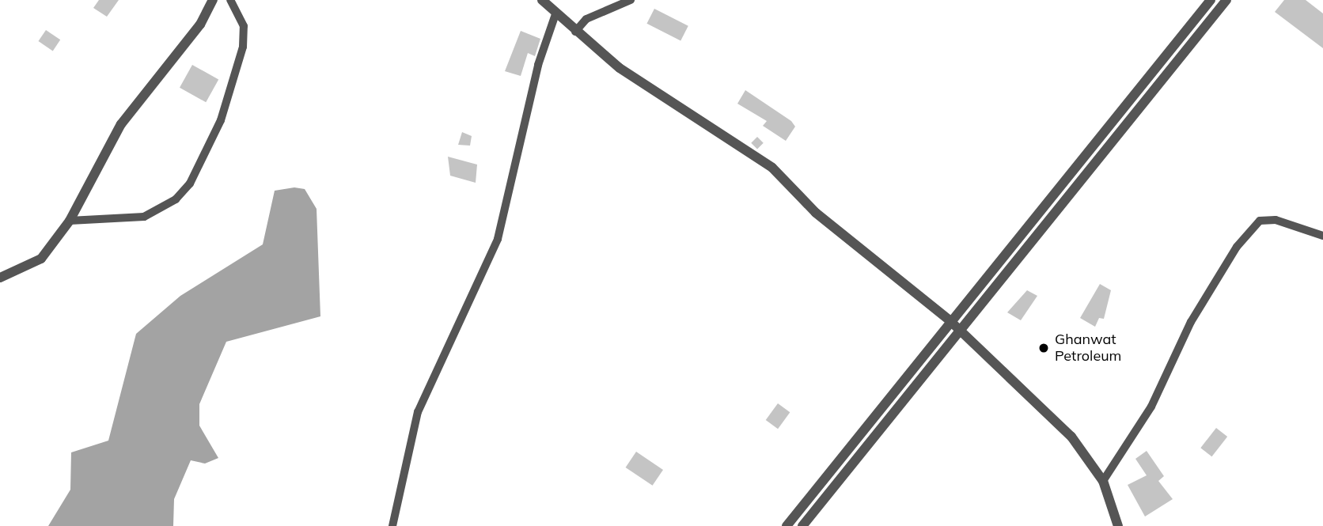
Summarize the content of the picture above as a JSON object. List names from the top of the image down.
{
  "places": ["Ghanwat Petroleum"]
}
